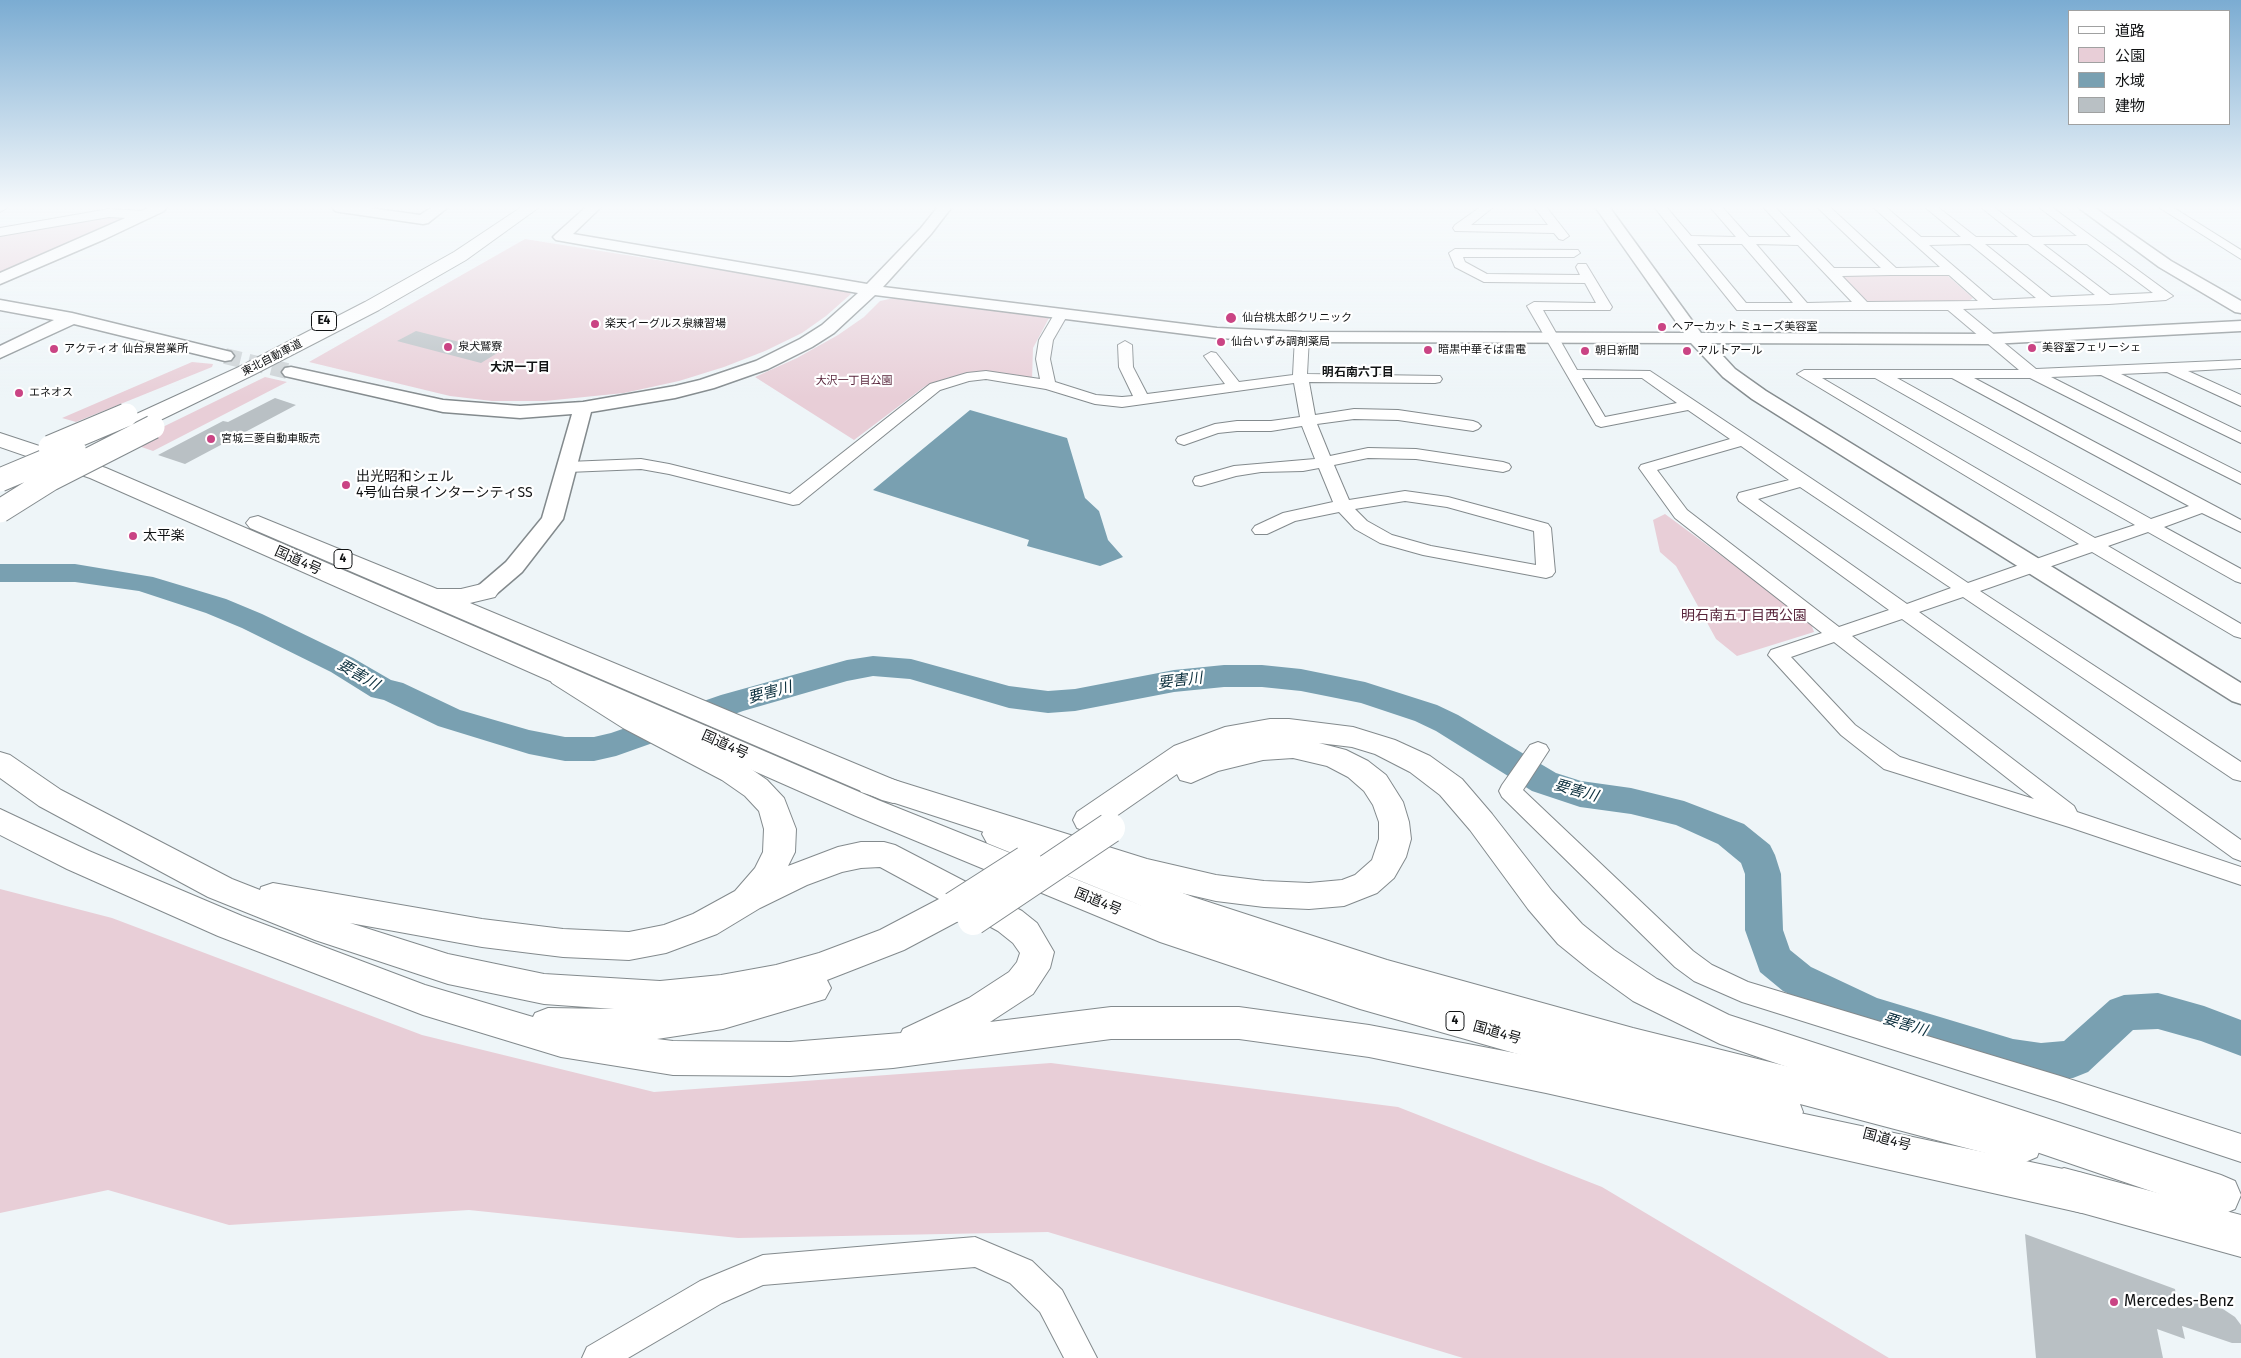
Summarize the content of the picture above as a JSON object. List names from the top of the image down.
{
  "streets": {
    "highway": [
      "E4",
      "東北自動車道",
      "4",
      "国道4号"
    ]
  },
  "districts": ["大沢一丁目", "明石南六丁目"],
  "water": ["要害川"],
  "parks": ["大沢一丁目公園", "明石南五丁目西公園"],
  "places": [
    "仙台桃太郎クリニック",
    "楽天イーグルス泉練習場",
    "ヘアーカット ミューズ美容室",
    "仙台いずみ調剤薬局",
    "泉犬鷲寮",
    "美容室フェリーシェ",
    "アクティオ 仙台泉営業所",
    "暗黒中華そば雷電",
    "朝日新聞",
    "アルトアール",
    "エネオス",
    "宮城三菱自動車販売",
    "出光昭和シェル 4号仙台泉インターシティSS",
    "太平楽",
    "Mercedes-Benz"
  ],
  "legend": [
    "道路",
    "公園",
    "水域",
    "建物"
  ]
}
